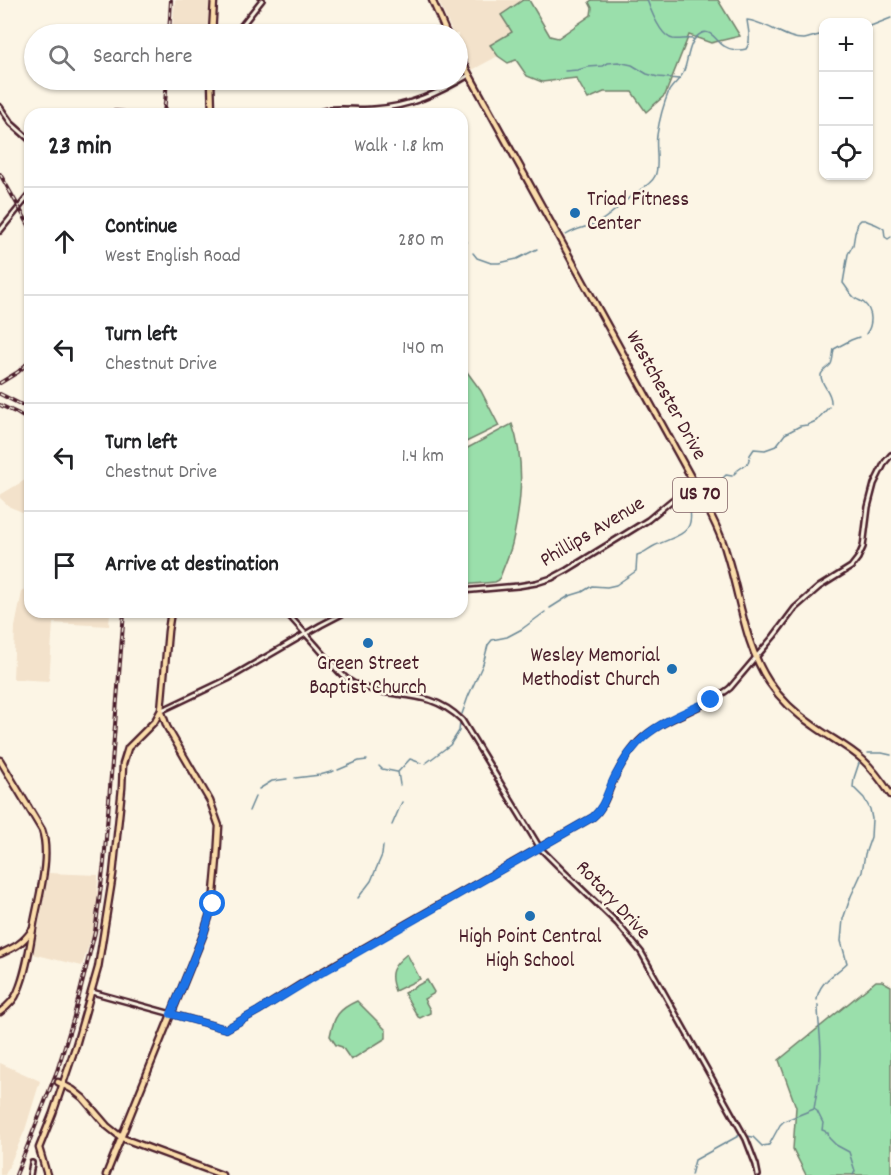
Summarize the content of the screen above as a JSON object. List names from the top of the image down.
{
  "streets": {
    "main road": ["Westchester Drive", "US 70"],
    "street": ["Phillips Avenue", "Rotary Drive"]
  },
  "crossings": [
    ["Westchester Drive", "Phillips Avenue"]
  ],
  "places": [
    "Triad Fitness Center",
    "Green Street Baptist Church",
    "Wesley Memorial Methodist Church",
    "High Point Central High School"
  ],
  "page": {
    "map_buttons": ["+", "−"],
    "search": "Search here",
    "heading": ["23 min", "Walk · 1.8 km"],
    "list": [
      ["Continue", "West English Road", "280 m"],
      ["Turn left", "Chestnut Drive", "140 m"],
      ["Turn left", "Chestnut Drive", "1.4 km"],
      "Arrive at destination"
    ]
  }
}
